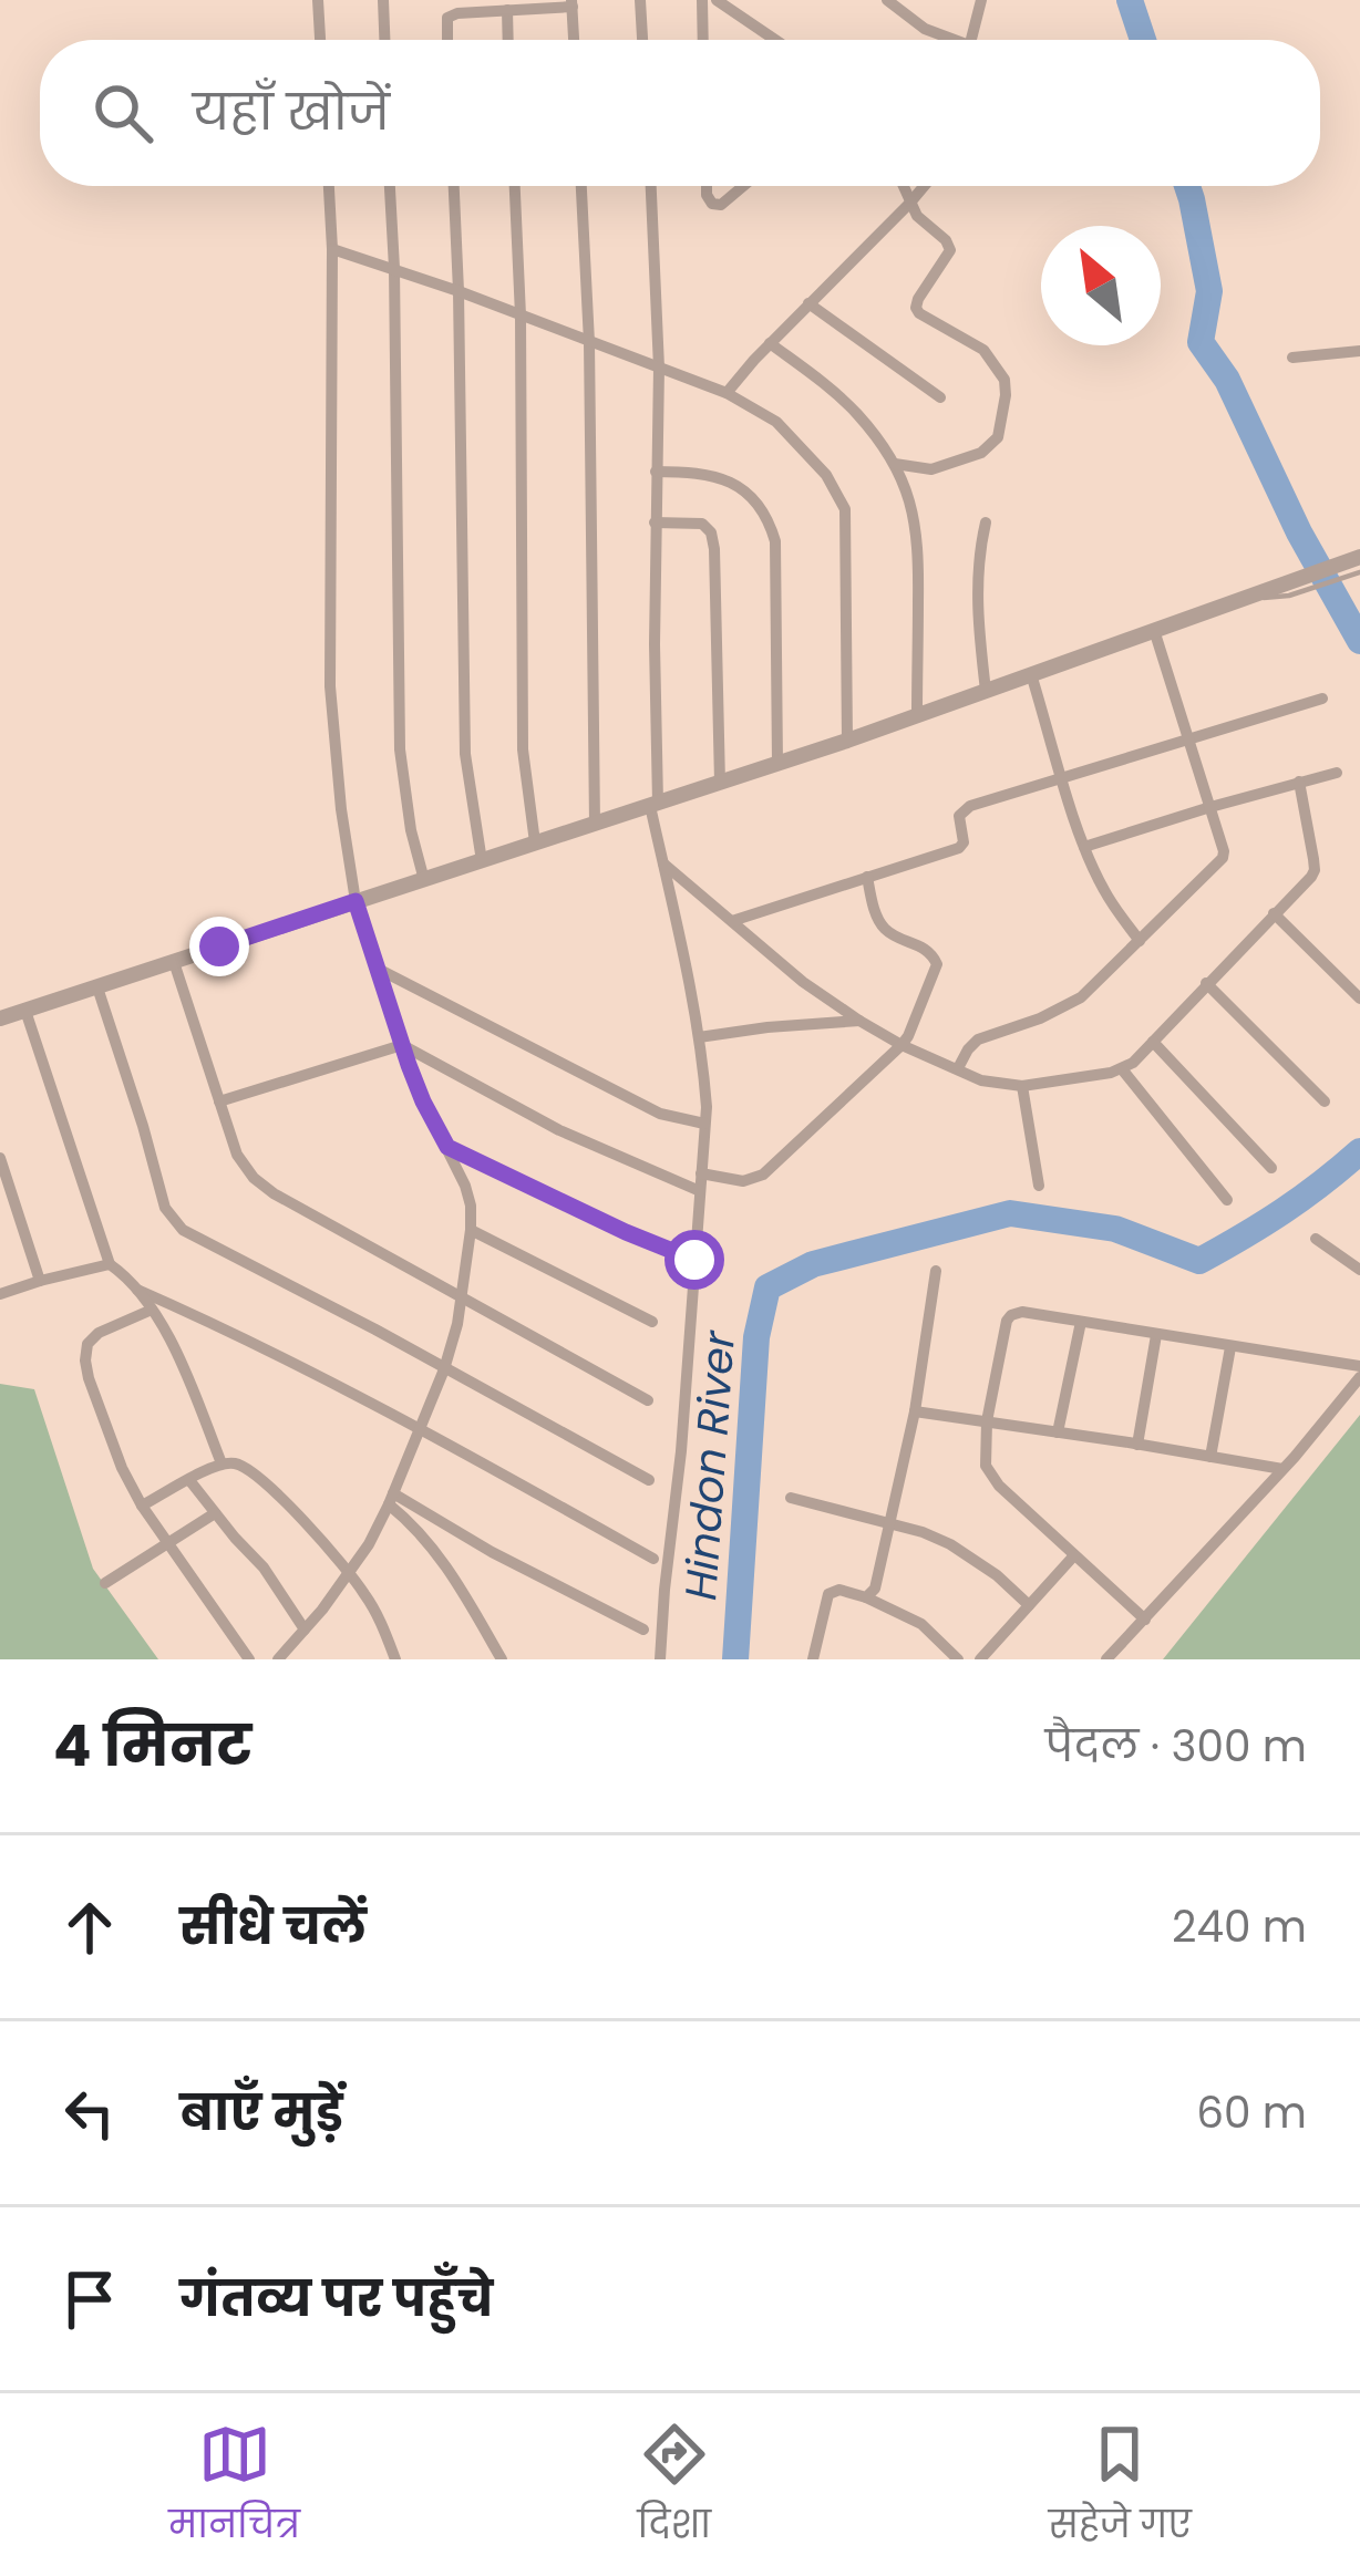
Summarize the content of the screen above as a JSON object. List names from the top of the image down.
{
  "water": ["Hindon River"],
  "north": "top left",
  "page": {
    "search": "यहाँ खोजें",
    "heading": ["4 मिनट", "पैदल · 300 m"],
    "list": [
      ["सीधे चलें", "240 m"],
      ["बाएँ मुड़ें", "60 m"],
      "गंतव्य पर पहुँचे"
    ],
    "nav": ["मानचित्र", "दिशा", "सहेजे गए"]
  }
}
